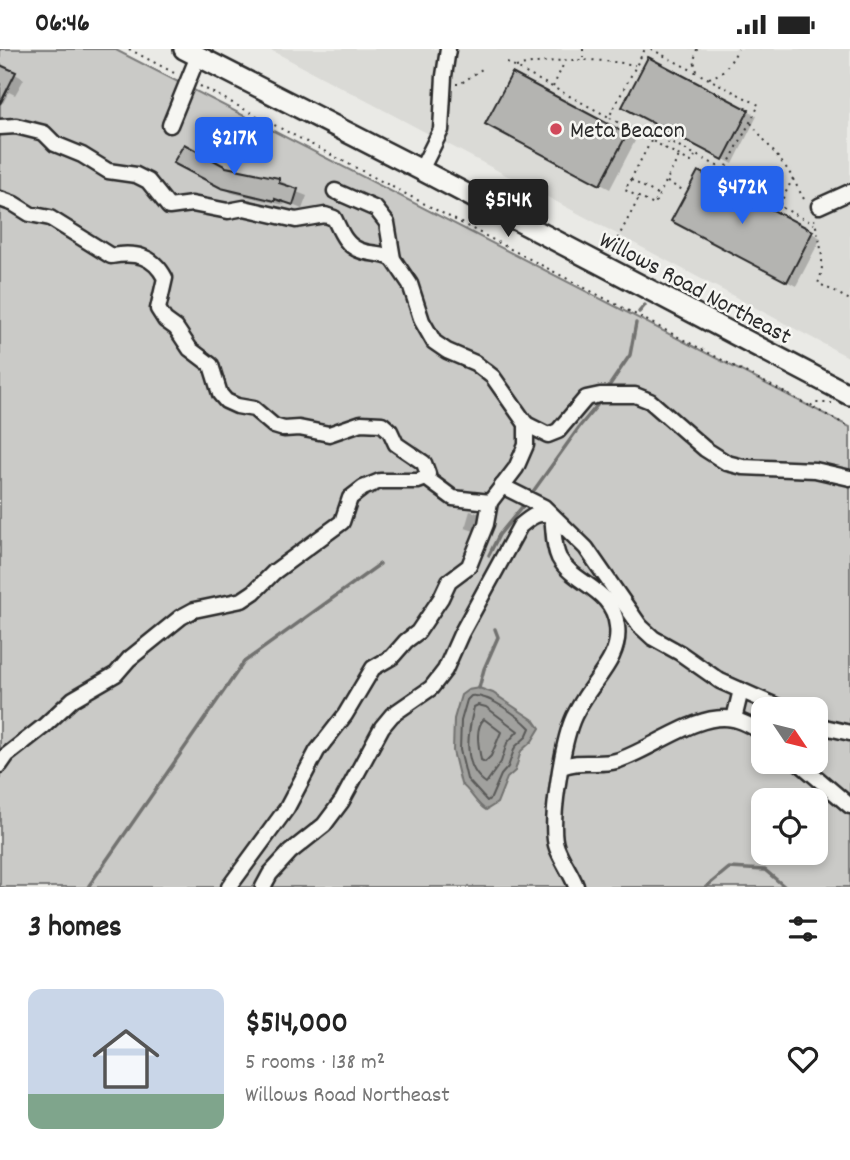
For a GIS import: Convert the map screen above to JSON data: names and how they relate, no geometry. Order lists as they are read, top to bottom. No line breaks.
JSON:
{"streets":{"main road":["Willows Road Northeast"]},"places":["Meta Beacon"],"north":"bottom right","page":{"status":"06:46","price":["$217K","$472K","$514K"],"heading":"3 homes","list":[{"name":"$514,000","note":"5 rooms · 138 m² · Willows Road Northeast"}]}}
